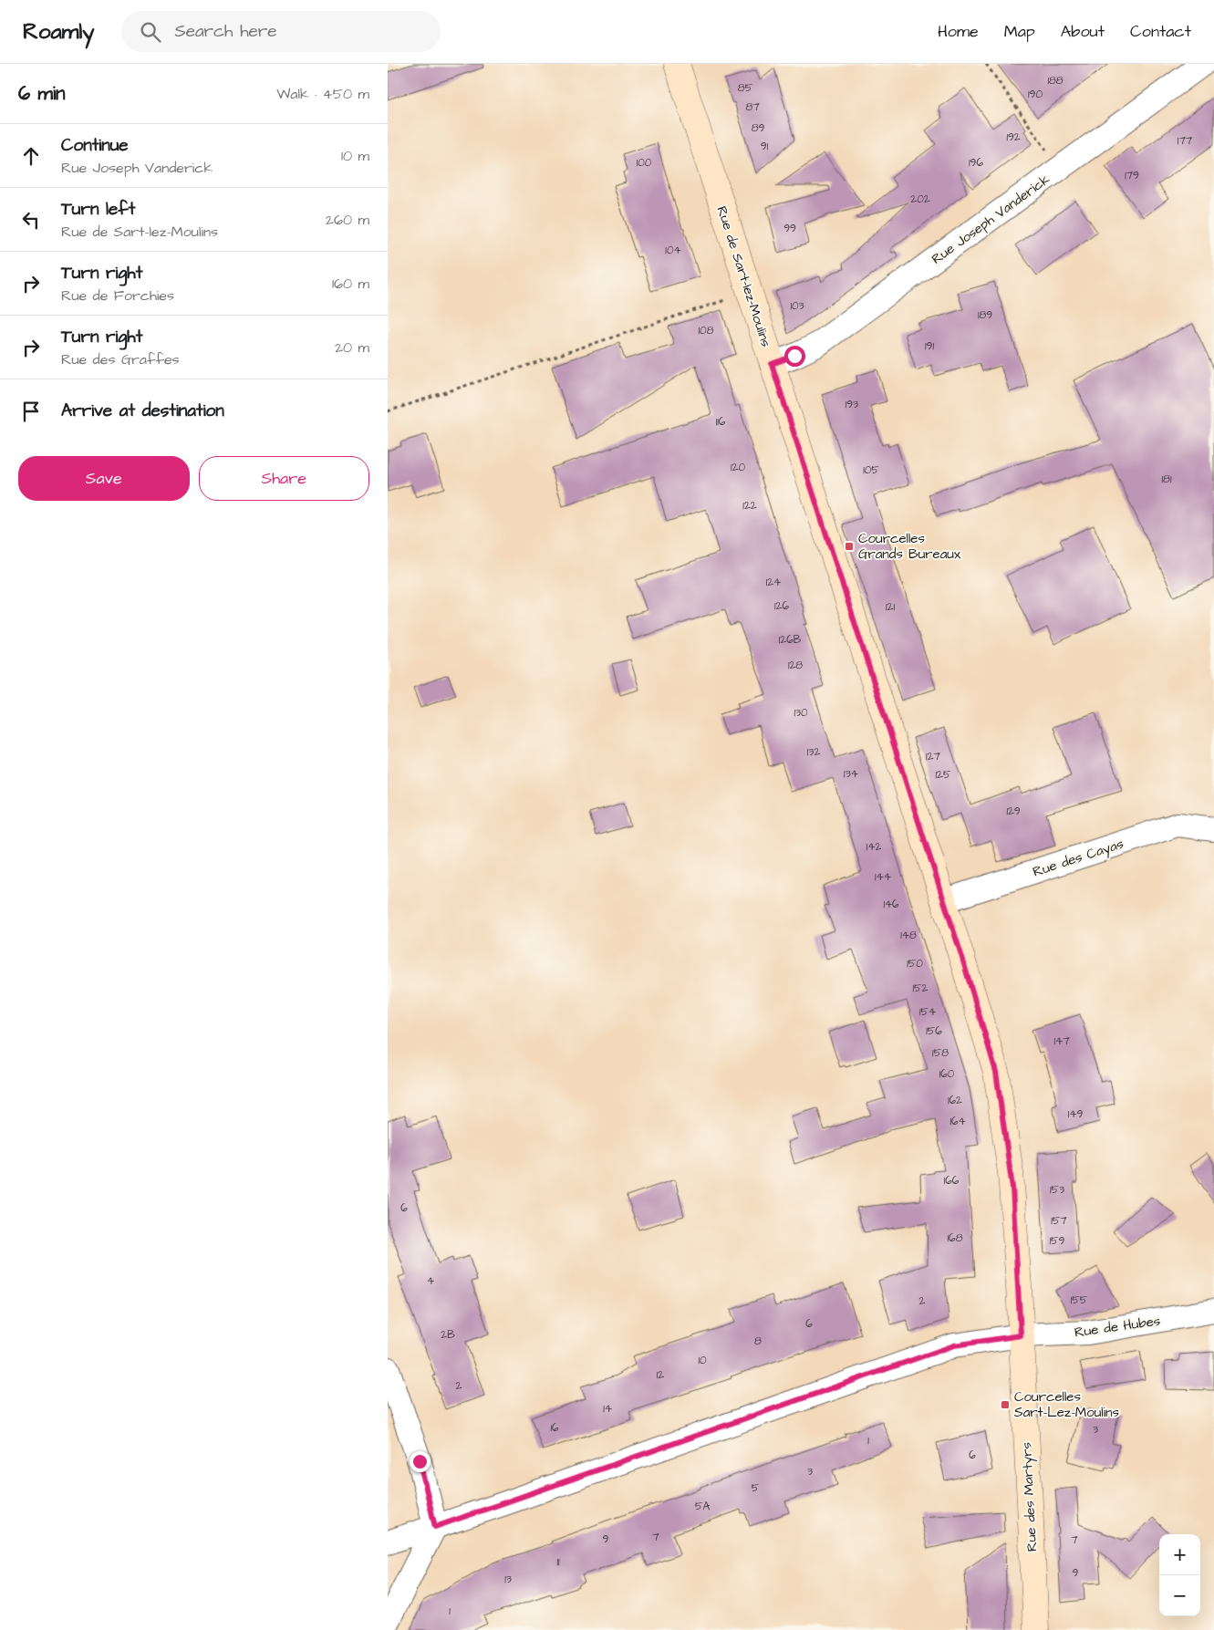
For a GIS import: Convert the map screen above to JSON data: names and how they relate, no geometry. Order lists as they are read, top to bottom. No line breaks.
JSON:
{"streets":{"main road":["Rue de Sart-lez-Moulins","Rue des Martyrs"],"street":["Rue Joseph Vanderick","Rue des Cayas","Rue de Hubes"]},"crossings":[["Rue Joseph Vanderick","Rue de Sart-lez-Moulins"],["Rue de Sart-lez-Moulins","Rue des Cayas"],["Rue de Sart-lez-Moulins","Rue de Hubes"],["Rue de Sart-lez-Moulins","Rue des Martyrs"],["Rue de Hubes","Rue des Martyrs"]],"places":{"transit":["Courcelles Grands Bureaux","Courcelles Sart-Lez-Moulins"]},"house_numbers":["188","85","190","87","89","192","177","91","100","196","179","202","99","104","103","189","108","191","193","116","120","105","181","122","124","126","121","126B","128","130","132","127","134","125","129","142","144","146","148","150","152","154","156","147","158","160","162","149","164","166","153","6","157","168","159","4","155","2","6","2B","8","10","12","2","14","16","3","1","6","3","5","5A","7","9","7","11","9","13","1"],"page":{"header":"Roamly","search":"Search here","nav":["Home","Map","About","Contact"],"heading":["6 min","Walk · 450 m"],"list":[["Continue","Rue Joseph Vanderick","10 m"],["Turn left","Rue de Sart-lez-Moulins","260 m"],["Turn right","Rue de Forchies","160 m"],["Turn right","Rue des Graffes","20 m"],"Arrive at destination"],"buttons":["Save","Share"],"map_buttons":["+","−"]}}
